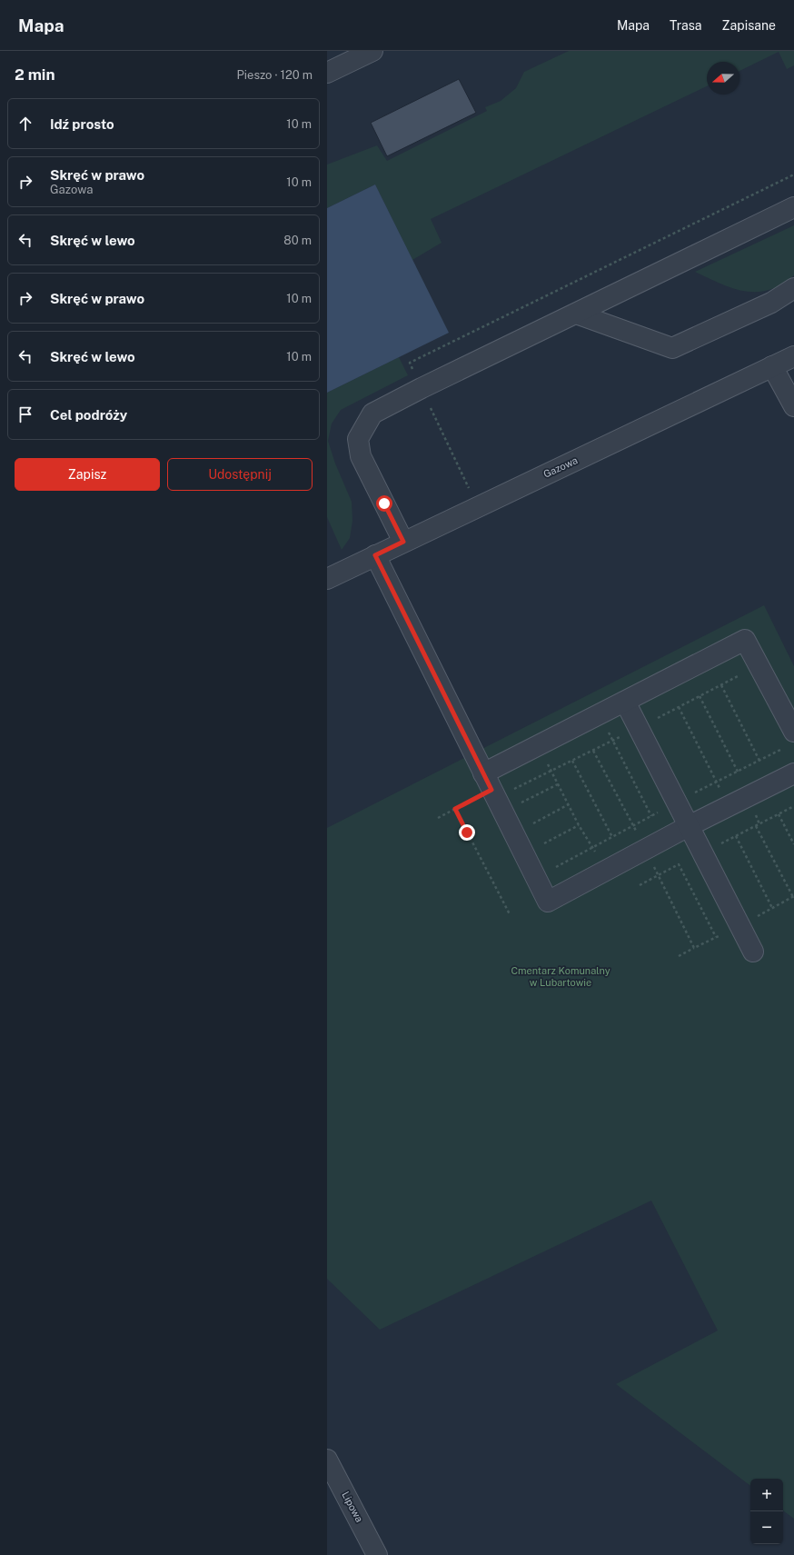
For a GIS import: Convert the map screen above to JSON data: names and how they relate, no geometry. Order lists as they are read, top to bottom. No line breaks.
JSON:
{"streets":{"street":["Gazowa","Lipowa"]},"parks":["Cmentarz Komunalny w Lubartowie"],"north":"left","page":{"header":"Mapa","nav":["Mapa","Trasa","Zapisane"],"heading":["2 min","Pieszo · 120 m"],"list":[["Idź prosto","10 m"],["Skręć w prawo","Gazowa","10 m"],["Skręć w lewo","80 m"],["Skręć w prawo","10 m"],["Skręć w lewo","10 m"],"Cel podróży"],"buttons":["Zapisz","Udostępnij"],"map_buttons":["+","−"]}}
